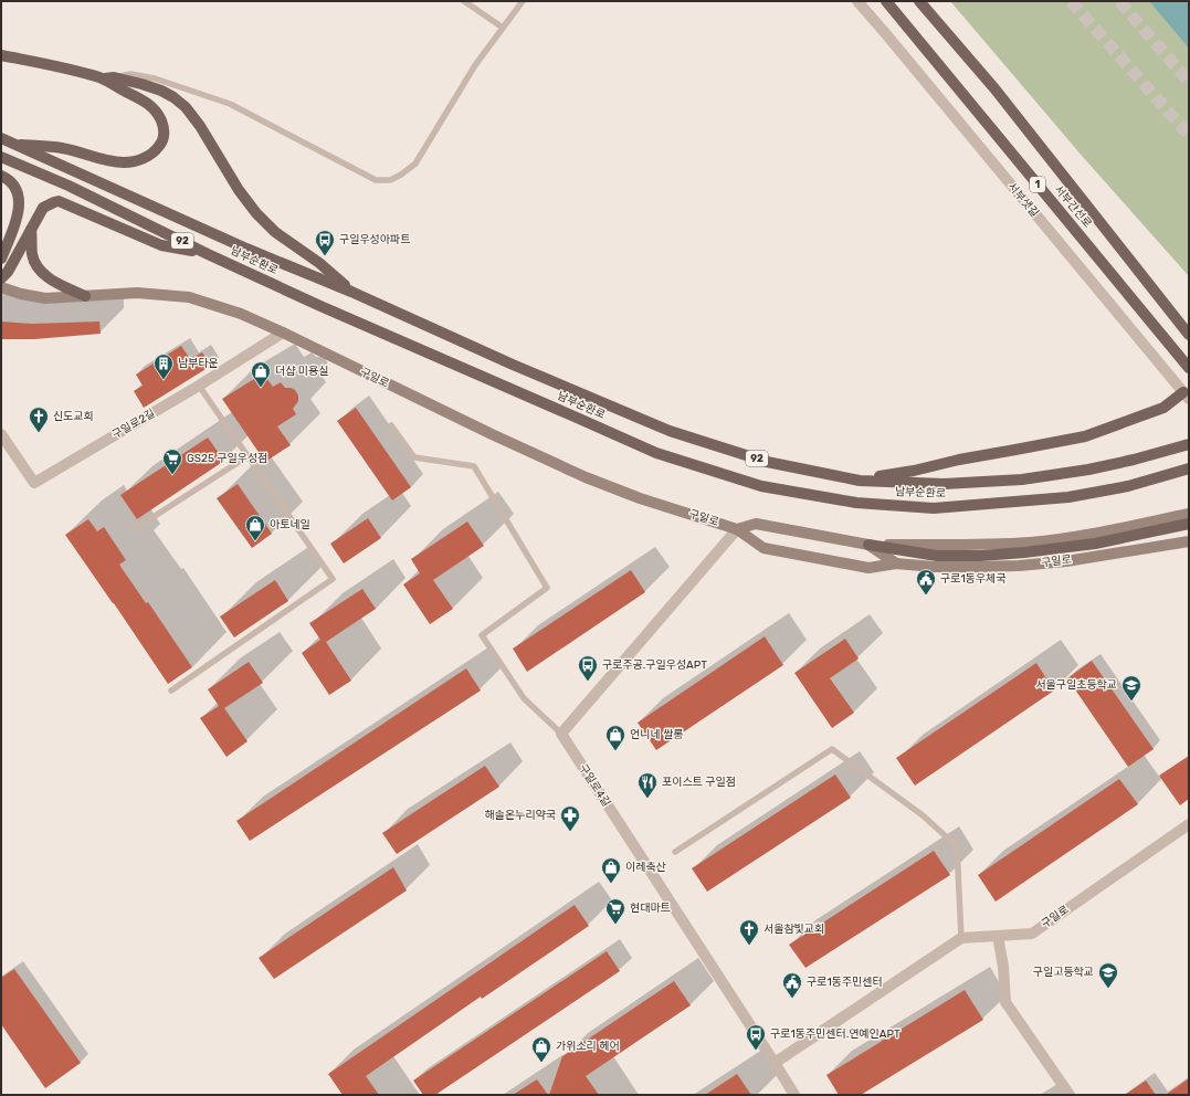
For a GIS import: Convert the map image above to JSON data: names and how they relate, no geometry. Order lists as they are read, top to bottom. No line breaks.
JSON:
{"streets":{"main road":["1","서부간선로","92","남부순환로","구일로"],"street":["서부샛길","구일로2길","구일로4길"]},"crossings":[["구일로","구일로2길"]],"places":{"bus stop":["구일우성아파트","구로주공.구일우성APT","구로1동주민센터.연예인APT"],"building":["남부타운"],"shop":["더샵 미용실","아토네일","언니네 쌀롱","이레축산","가위소리 헤어"],"church":["신도교회","서울참빛교회"],"supermarket":["GS25 구일우성점","현대마트"],"public building":["구로1동우체국","구로1동주민센터"],"school or university":["서울구일초등학교","구일고등학교"],"restaurant":["포이스트 구일점"],"pharmacy":["해솔온누리약국"]}}
